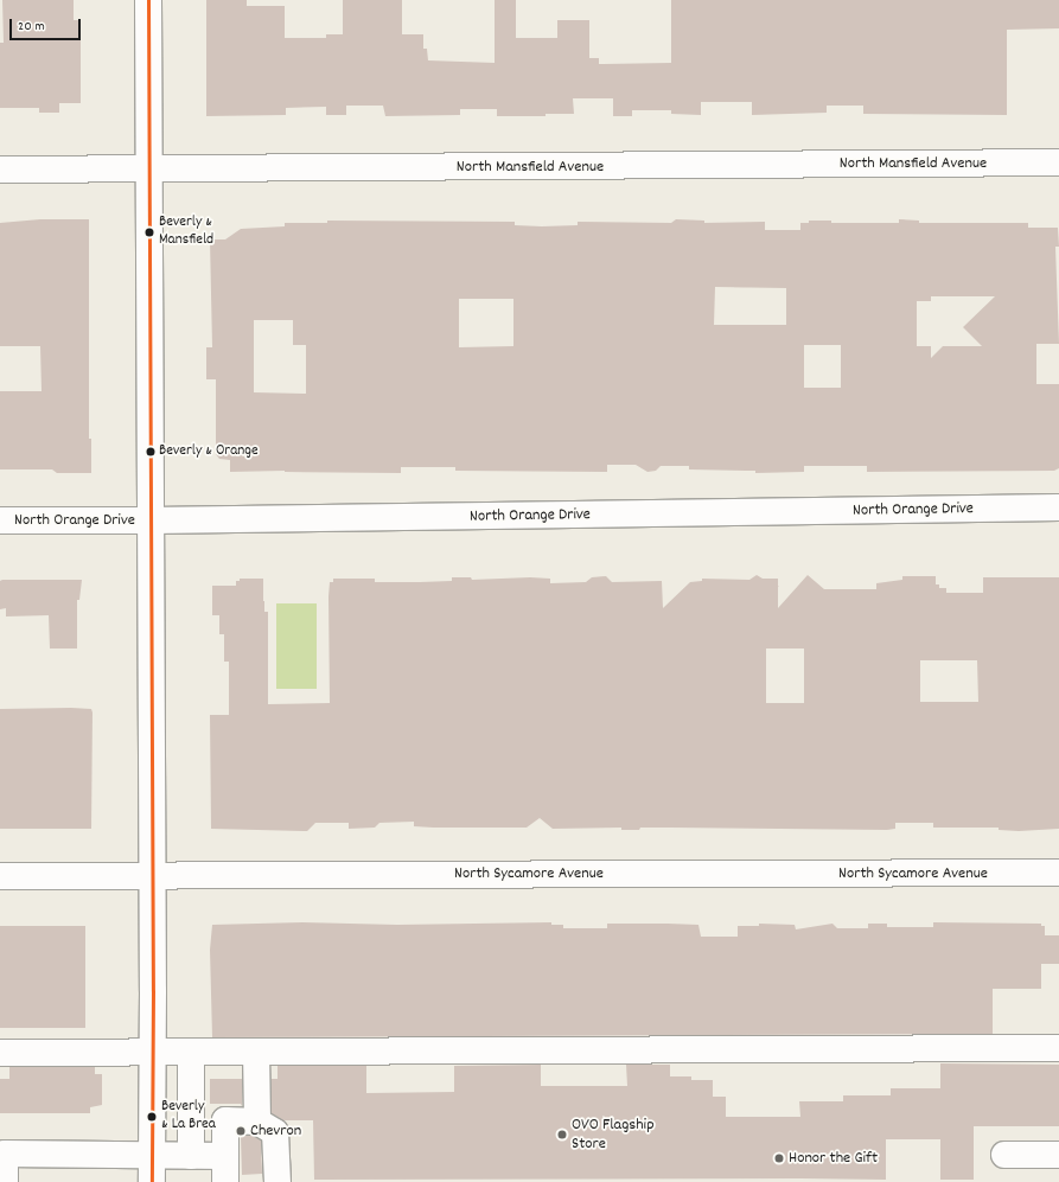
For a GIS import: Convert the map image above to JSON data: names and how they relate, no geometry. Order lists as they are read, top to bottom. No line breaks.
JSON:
{"streets":{"street":["North Mansfield Avenue","North Orange Drive","North Sycamore Avenue"]},"places":["Beverly & Mansfield","Beverly & Orange","Beverly & La Brea","Chevron","OVO Flagship Store","Honor the Gift"],"scale_bar":"20 m"}
